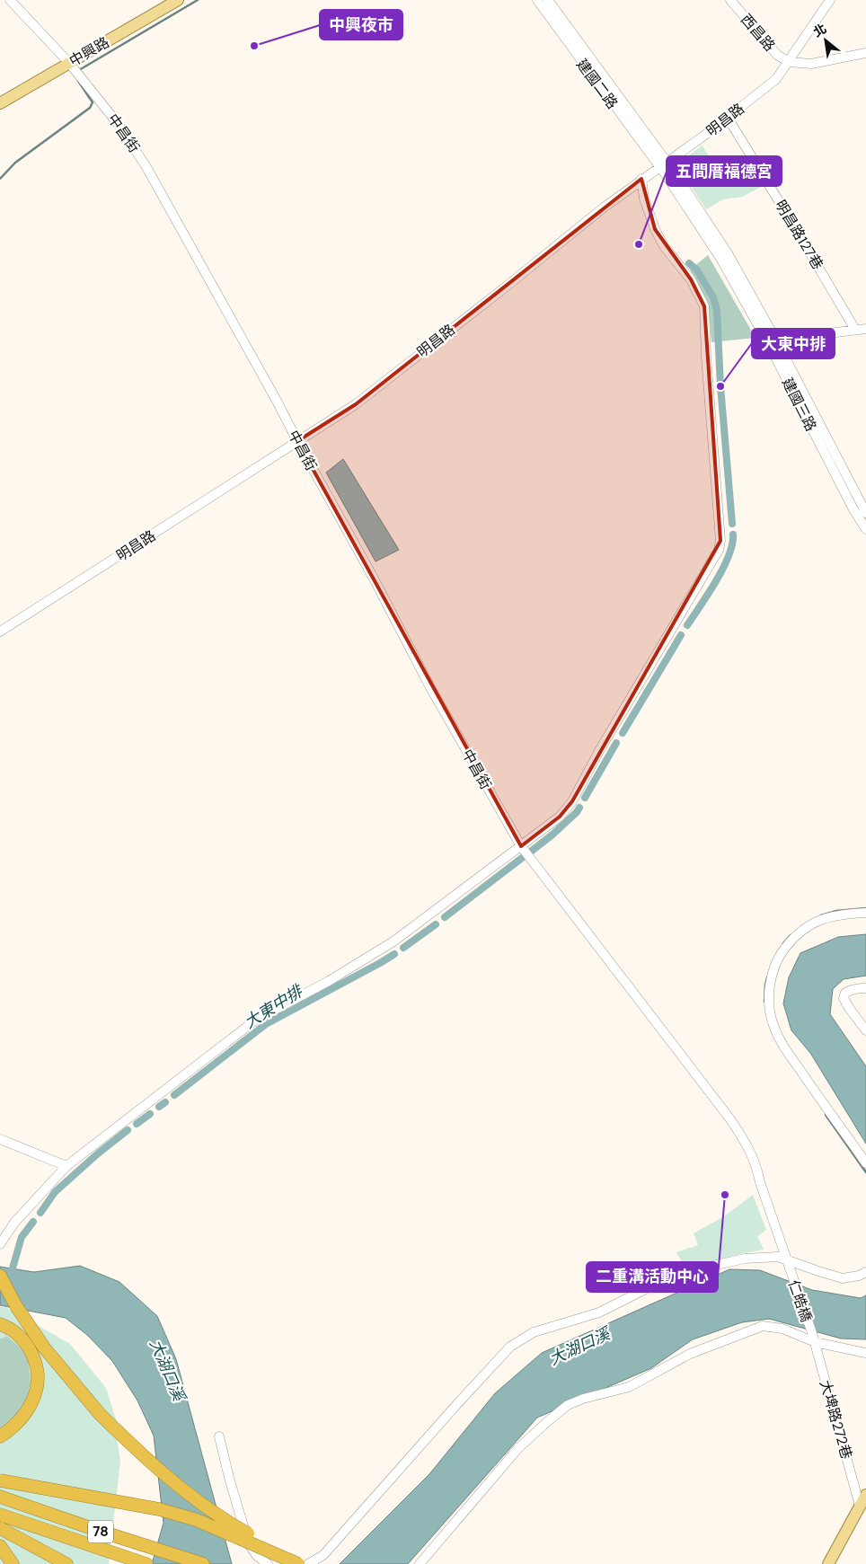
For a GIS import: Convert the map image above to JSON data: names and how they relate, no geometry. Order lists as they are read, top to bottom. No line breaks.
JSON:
{"streets":{"highway":["78"],"main road":["中興路"],"street":["西昌路","建國二路","明昌路","中昌街","明昌路127巷","建國三路","仁皓橋","大埤路272巷"]},"crossings":[["西昌路","明昌路"],["中興路","中昌街"],["建國二路","明昌路"],["建國二路","建國三路"],["明昌路","中昌街"],["明昌路","明昌路127巷"],["明昌路","建國三路"],["中昌街","仁皓橋"],["仁皓橋","大埤路272巷"]],"water":["大東中排","大湖口溪"],"places":["中興夜市","五間厝福德宮","大東中排","二重溝活動中心"],"north":"top left"}
